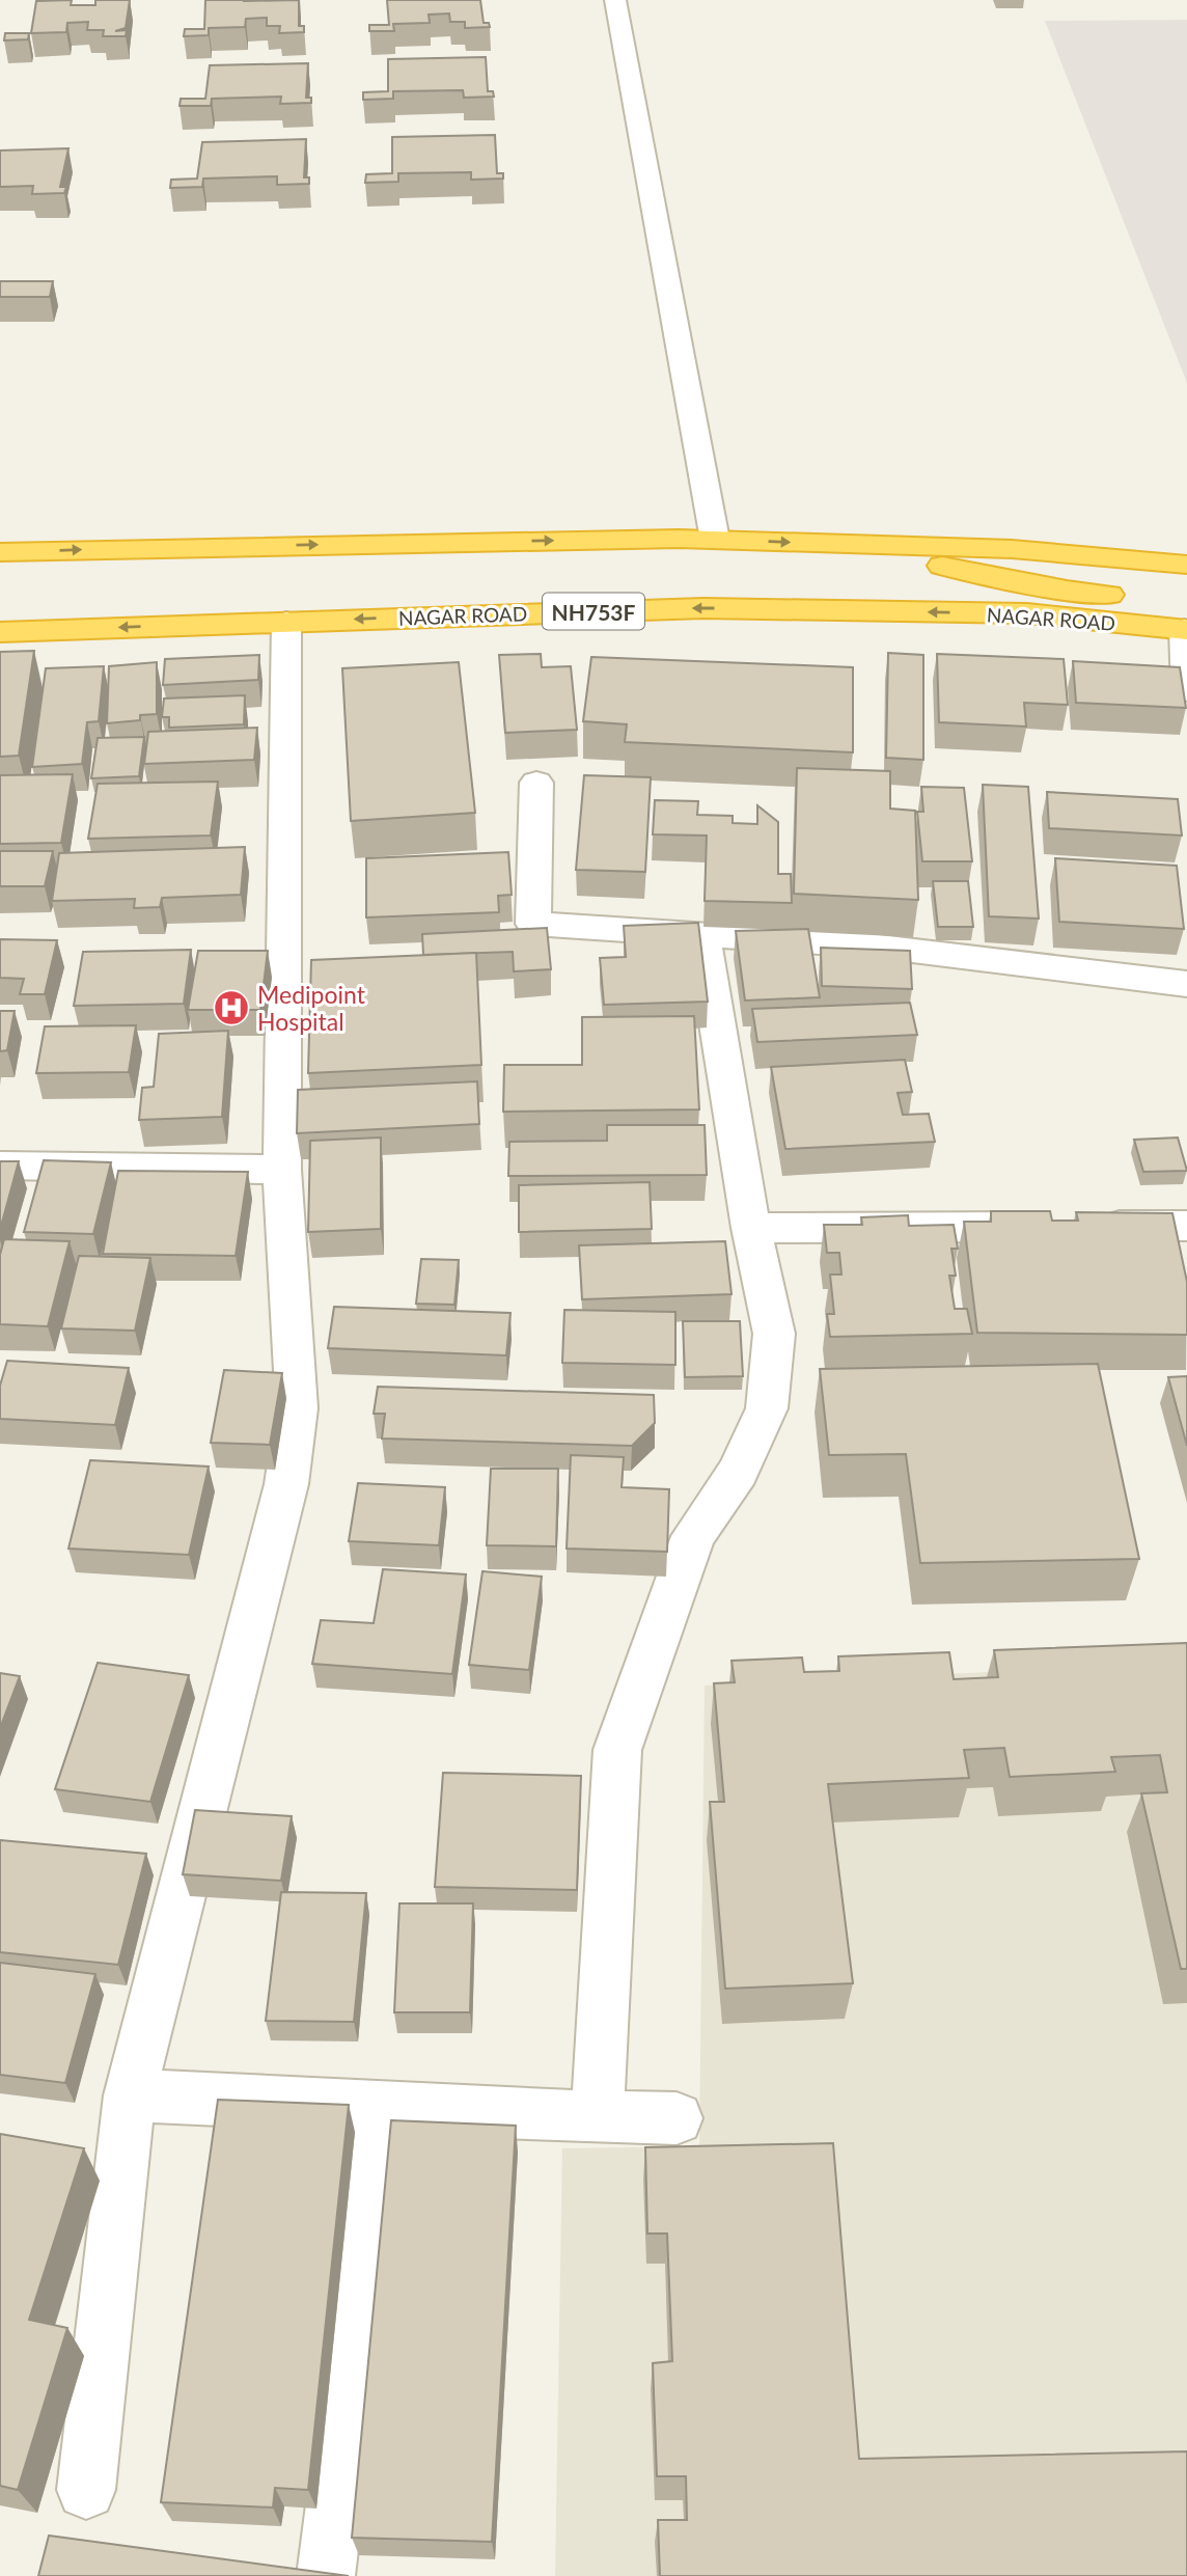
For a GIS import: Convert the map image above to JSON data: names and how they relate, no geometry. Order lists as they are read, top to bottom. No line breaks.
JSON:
{"streets":{"highway":["NH753F","NAGAR ROAD"]},"places":{"hospital":["Medipoint Hospital"]}}
